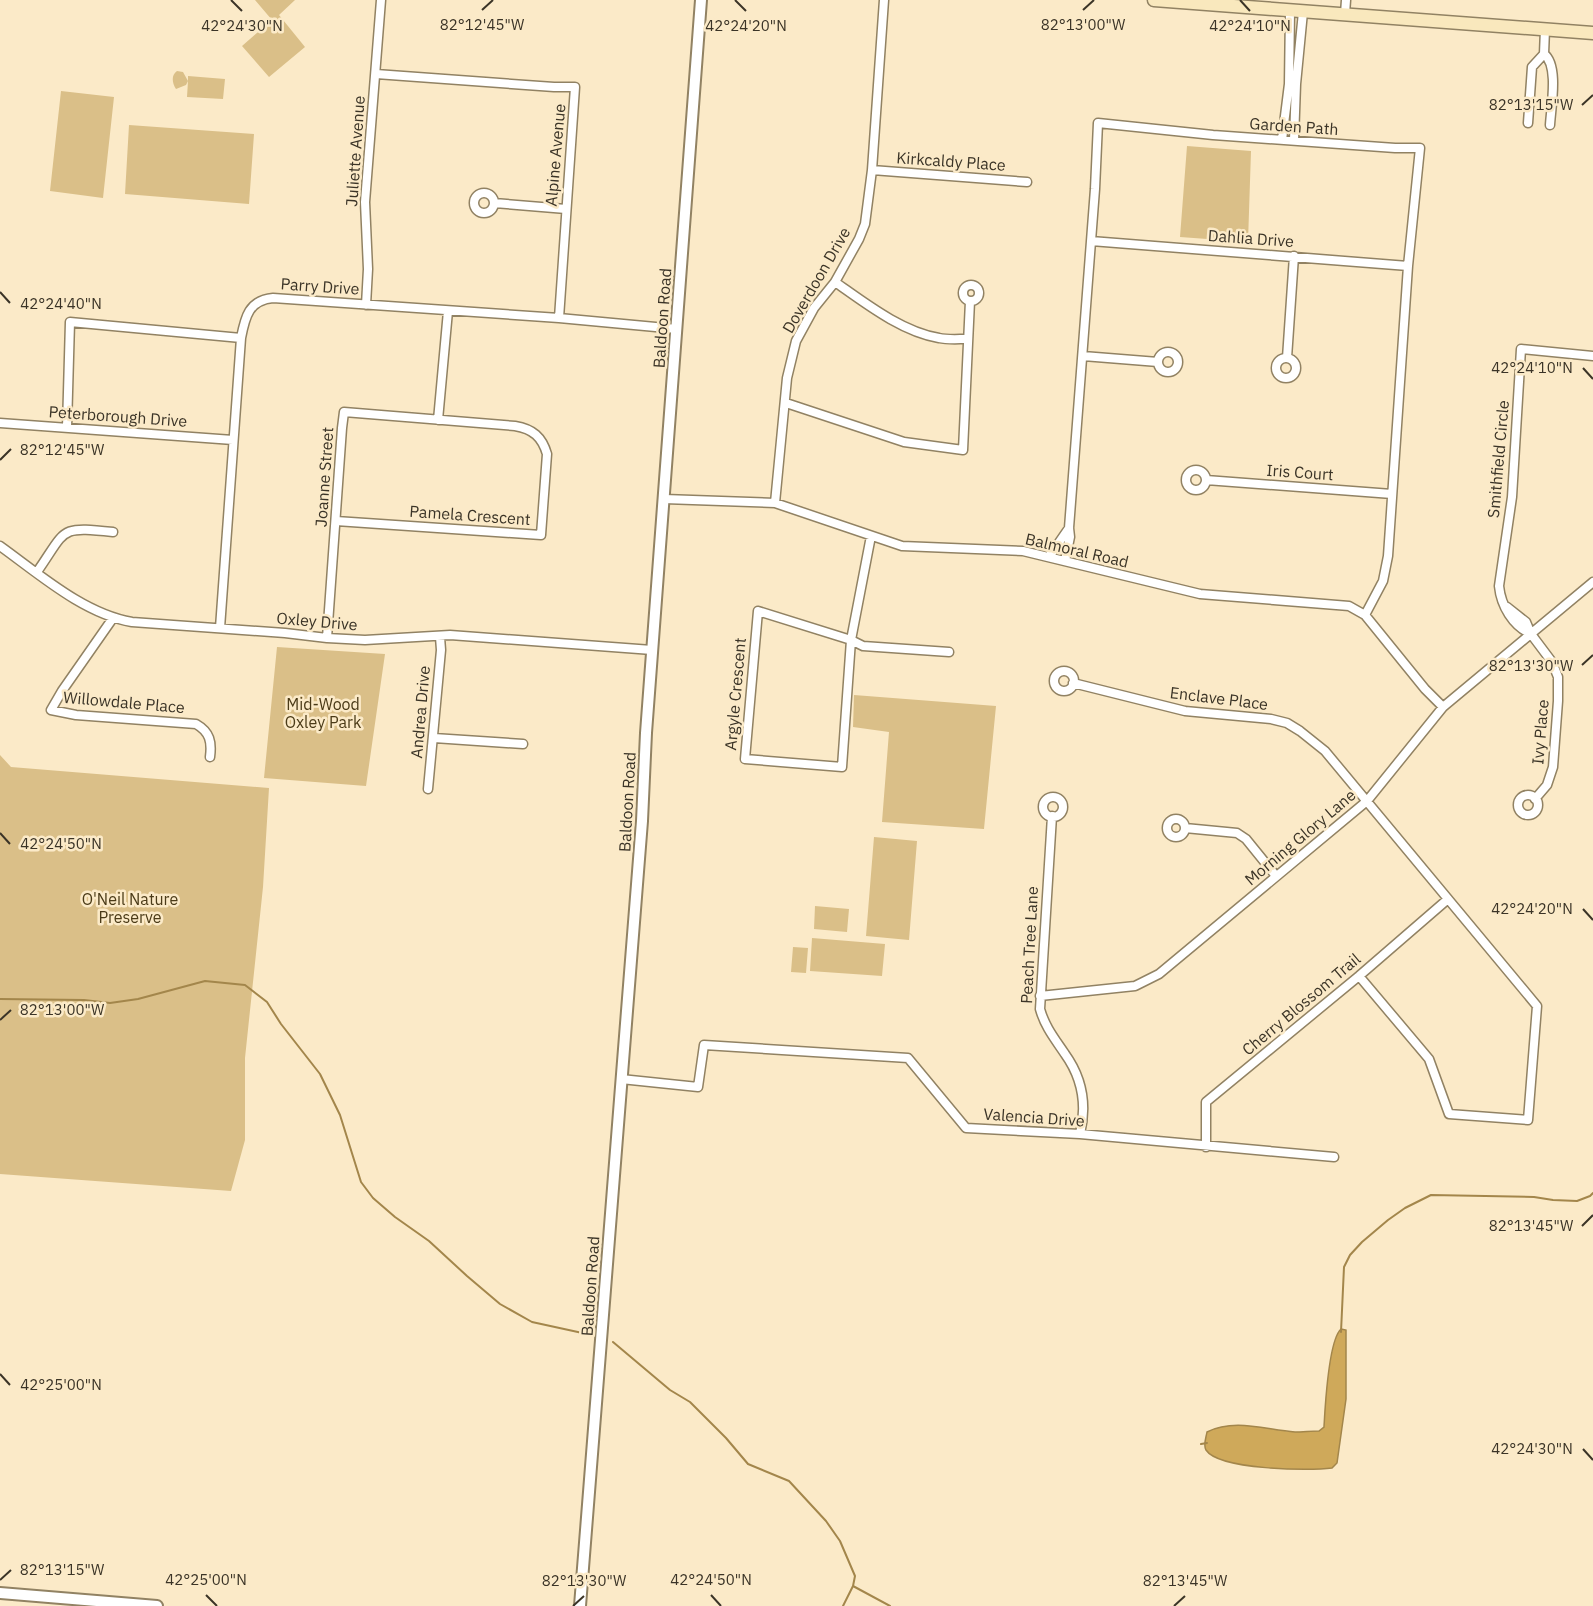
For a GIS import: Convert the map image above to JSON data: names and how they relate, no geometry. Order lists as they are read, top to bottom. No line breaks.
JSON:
{"streets":{"street":["Garden Path","Juliette Avenue","Alpine Avenue","Kirkcaldy Place","Dahlia Drive","Doverdoon Drive","Parry Drive","Baldoon Road","Peterborough Drive","Smithfield Circle","Iris Court","Joanne Street","Pamela Crescent","Balmoral Road","Oxley Drive","Argyle Crescent","Enclave Place","Willowdale Place","Andrea Drive","Ivy Place","Morning Glory Lane","Peach Tree Lane","Cherry Blossom Trail","Valencia Drive"]},"crossings":[["Garden Path","Dahlia Drive"],["Garden Path","Iris Court"],["Garden Path","Balmoral Road"],["Juliette Avenue","Alpine Avenue"],["Juliette Avenue","Parry Drive"],["Alpine Avenue","Parry Drive"],["Kirkcaldy Place","Doverdoon Drive"],["Doverdoon Drive","Balmoral Road"],["Parry Drive","Baldoon Road"],["Parry Drive","Peterborough Drive"],["Parry Drive","Oxley Drive"],["Baldoon Road","Balmoral Road"],["Baldoon Road","Oxley Drive"],["Baldoon Road","Valencia Drive"],["Smithfield Circle","Ivy Place"],["Smithfield Circle","Morning Glory Lane"],["Joanne Street","Pamela Crescent"],["Joanne Street","Oxley Drive"],["Balmoral Road","Argyle Crescent"],["Oxley Drive","Willowdale Place"],["Oxley Drive","Andrea Drive"],["Enclave Place","Morning Glory Lane"],["Enclave Place","Cherry Blossom Trail"],["Ivy Place","Morning Glory Lane"],["Morning Glory Lane","Peach Tree Lane"],["Peach Tree Lane","Valencia Drive"],["Cherry Blossom Trail","Valencia Drive"]],"parks":["Mid-Wood Oxley Park","O'Neil Nature Preserve"],"coordinates":["82°12'45\"W","82°13'00\"W","42°24'30\"N","42°24'20\"N","42°24'10\"N","82°13'15\"W","42°24'40\"N","82°13'30\"W","42°24'50\"N","82°13'45\"W","42°25'00\"N"]}
